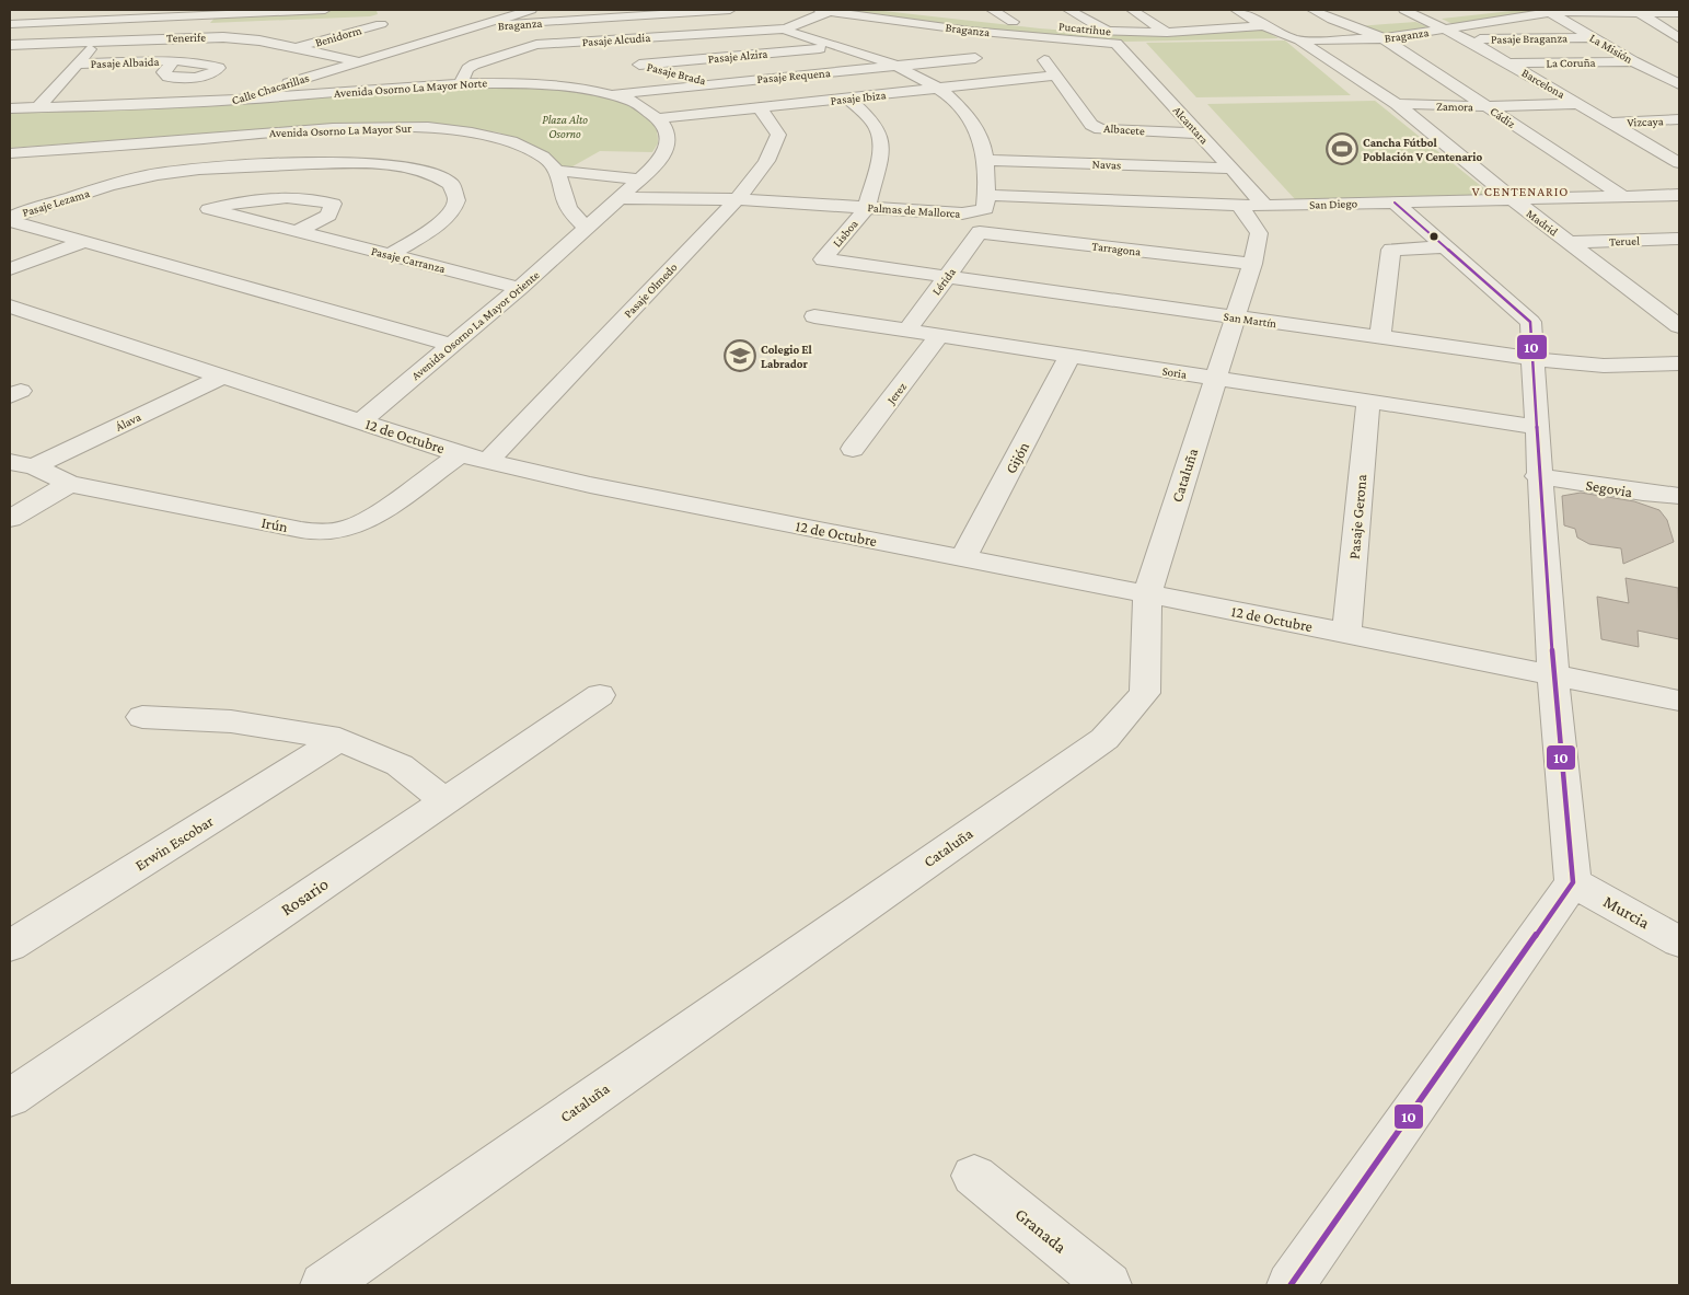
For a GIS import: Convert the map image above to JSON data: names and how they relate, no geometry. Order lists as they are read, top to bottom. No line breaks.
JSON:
{"streets":{"street":["Braganza","Pucatrihue","Benidorm","Tenerife","Pasaje Braganza","Pasaje Alcudia","La Misión","Pasaje Alzira","Pasaje Albaida","La Coruña","Pasaje Brada","Pasaje Requena","Barcelona","Avenida Osorno La Mayor Norte","Calle Chacarillas","Pasaje Ibiza","Zamora","Cádiz","Vizcaya","Alcantara","Albacete","Avenida Osorno La Mayor Sur","Navas","Pasaje Lezama","San Diego","Palmas de Mallorca","Madrid","Lisboa","Teruel","Tarragona","Pasaje Carranza","Lérida","Pasaje Olmedo","San Martín","Avenida Osorno La Mayor Oriente","Soria","Jerez","Álava","12 de Octubre","Gijón","Cataluña","Segovia","Pasaje Gerona","Irún","Erwin Escobar","Rosario","Murcia","Granada"]},"crossings":[["Braganza","Pucatrihue"],["Braganza","La Misión"],["Braganza","Barcelona"],["Braganza","Calle Chacarillas"],["Braganza","Cádiz"],["Braganza","Alcantara"],["Braganza","Albacete"],["Braganza","Madrid"],["Pucatrihue","Alcantara"],["Benidorm","Tenerife"],["Tenerife","Calle Chacarillas"],["Pasaje Braganza","La Misión"],["Pasaje Braganza","Barcelona"],["Pasaje Alcudia","Avenida Osorno La Mayor Norte"],["La Misión","La Coruña"],["Pasaje Alzira","Pasaje Brada"],["La Coruña","Barcelona"],["Pasaje Brada","Pasaje Requena"],["Pasaje Requena","Avenida Osorno La Mayor Norte"],["Barcelona","Zamora"],["Barcelona","Vizcaya"],["Avenida Osorno La Mayor Norte","Calle Chacarillas"],["Avenida Osorno La Mayor Norte","Pasaje Ibiza"],["Pasaje Ibiza","Albacete"],["Pasaje Ibiza","Pasaje Olmedo"],["Zamora","Cádiz"],["Zamora","Madrid"],["Cádiz","San Diego"],["Alcantara","Albacete"],["Alcantara","Navas"],["Alcantara","San Diego"],["Pasaje Lezama","Pasaje Carranza"],["Pasaje Lezama","Avenida Osorno La Mayor Oriente"],["San Diego","Palmas de Mallorca"],["San Diego","Madrid"],["San Diego","Cataluña"],["Palmas de Mallorca","Lisboa"],["Palmas de Mallorca","Pasaje Olmedo"],["Madrid","Teruel"],["Lisboa","San Martín"],["Tarragona","Lérida"],["Tarragona","Cataluña"],["Pasaje Carranza","Avenida Osorno La Mayor Oriente"],["Lérida","San Martín"],["Lérida","Soria"],["Pasaje Olmedo","12 de Octubre"],["San Martín","Cataluña"],["Avenida Osorno La Mayor Oriente","12 de Octubre"],["Soria","Jerez"],["Soria","Gijón"],["Soria","Cataluña"],["Soria","Pasaje Gerona"],["Álava","12 de Octubre"],["Álava","Irún"],["12 de Octubre","Gijón"],["12 de Octubre","Cataluña"],["12 de Octubre","Pasaje Gerona"],["12 de Octubre","Irún"]],"districts":["V CENTENARIO"],"parks":["Plaza Alto Osorno"],"places":{"sports":["Cancha Fútbol Población V Centenario"],"school or university":["Colegio El Labrador"]},"lines":["transit line 10"]}
